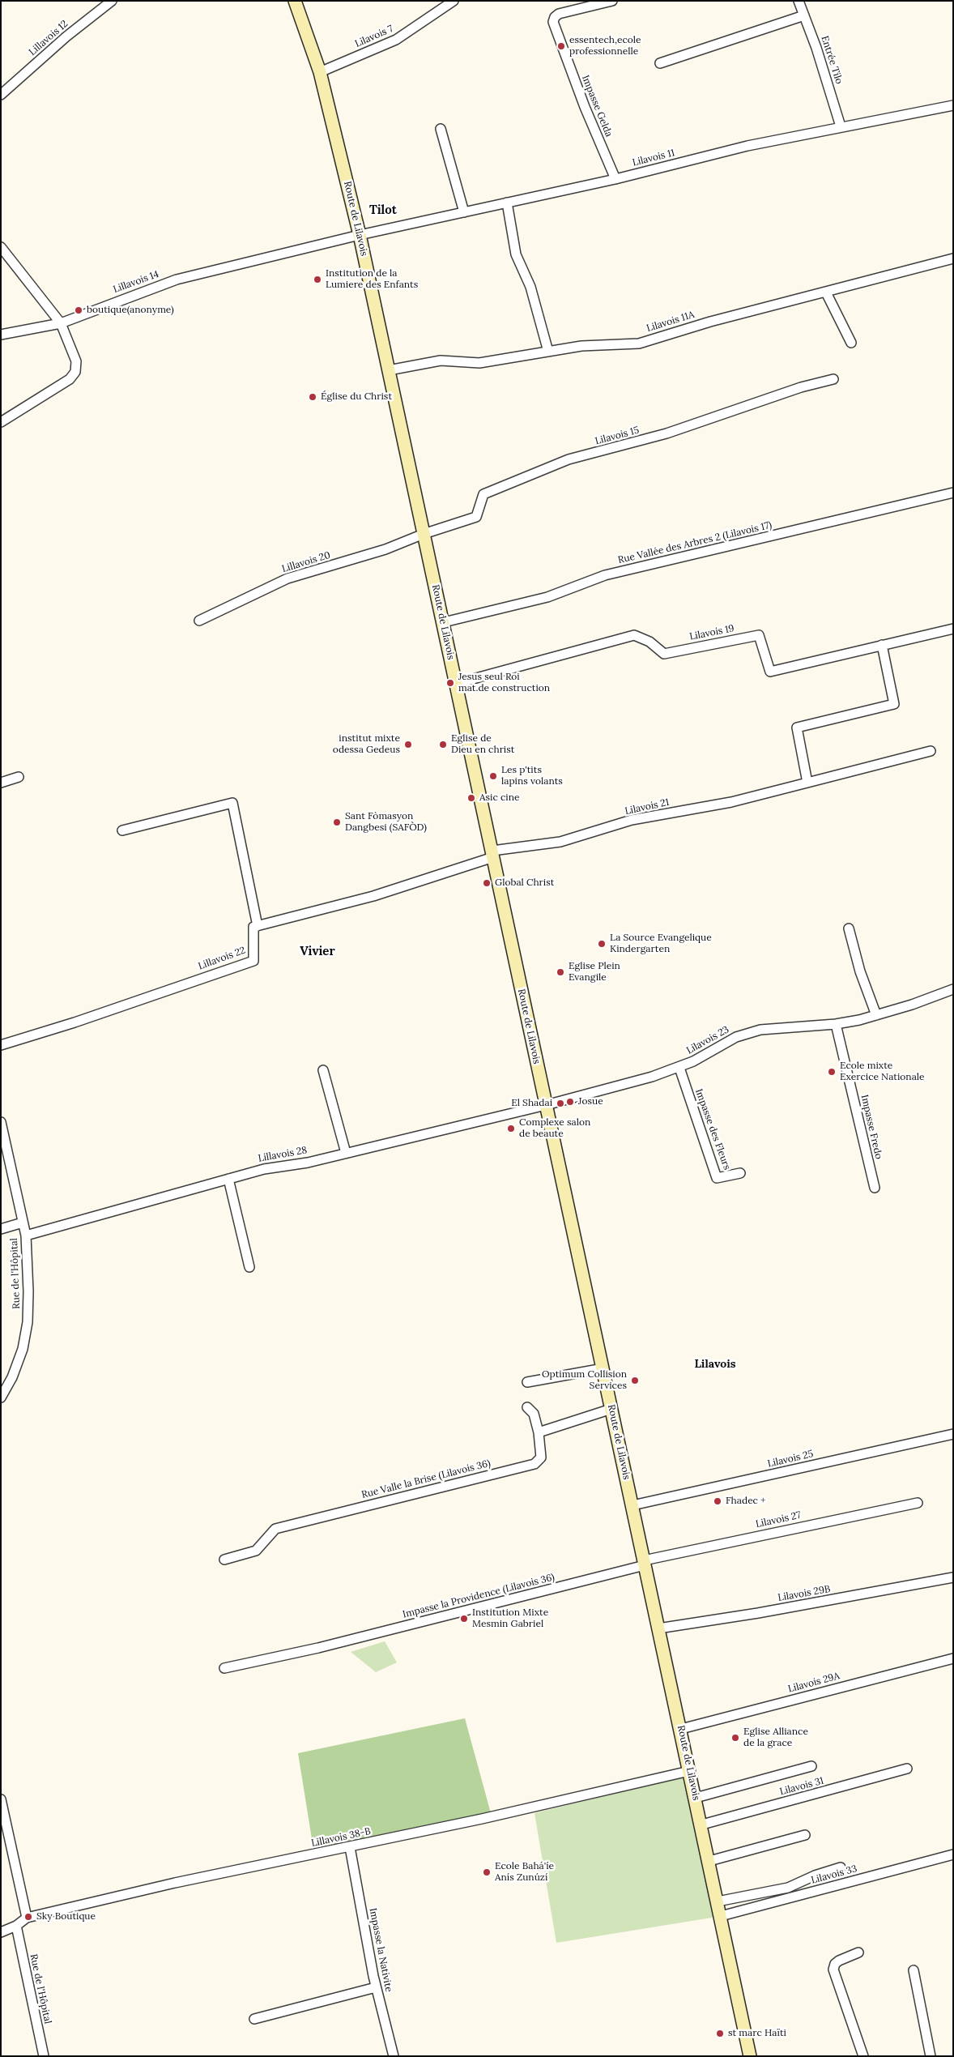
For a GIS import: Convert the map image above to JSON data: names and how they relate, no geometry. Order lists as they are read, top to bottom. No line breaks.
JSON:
{"streets":{"main road":["Route de Lilavois"],"street":["Lilavois 7","Lillavois 12","Entrée Tilo","Impasse Gelda","Lilavois 11","Lillavois 14","Lilavois 11A","Lilavois 15","Rue Vallée des Arbres 2 (Lilavois 17)","Lillavois 20","Lilavois 19","Lilavois 21","Lillavois 22","Lilavois 23","Impasse Fredo","Impasse des Fleurs","Lillavois 28","Rue de l'Hôpital","Lilavois 25","Rue Valle la Brise (Lilavois 36)","Lilavois 27","Lilavois 29B","Impasse la Providence (Lilavois 36)","Lilavois 29A","Lilavois 31","Lillavois 38-B","Lilavois 33","Impasse la Nativite"]},"crossings":[["Lilavois 7","Route de Lilavois"],["Entrée Tilo","Lilavois 11"],["Impasse Gelda","Lilavois 11"],["Lilavois 11","Route de Lilavois"],["Lilavois 11","Lillavois 14"],["Route de Lilavois","Lillavois 14"],["Route de Lilavois","Lilavois 11A"],["Route de Lilavois","Lilavois 15"],["Route de Lilavois","Rue Vallée des Arbres 2 (Lilavois 17)"],["Route de Lilavois","Lillavois 20"],["Route de Lilavois","Lilavois 19"],["Route de Lilavois","Lilavois 21"],["Route de Lilavois","Lilavois 23"],["Route de Lilavois","Lillavois 28"],["Route de Lilavois","Lilavois 25"],["Route de Lilavois","Lilavois 27"],["Route de Lilavois","Lilavois 29B"],["Route de Lilavois","Impasse la Providence (Lilavois 36)"],["Route de Lilavois","Lilavois 29A"],["Route de Lilavois","Lilavois 31"],["Route de Lilavois","Lillavois 38-B"],["Route de Lilavois","Lilavois 33"],["Lilavois 15","Lillavois 20"],["Lilavois 23","Impasse Fredo"],["Lilavois 23","Impasse des Fleurs"],["Lilavois 23","Lillavois 28"],["Lillavois 28","Rue de l'Hôpital"],["Rue de l'Hôpital","Lillavois 38-B"],["Lilavois 27","Impasse la Providence (Lilavois 36)"],["Lillavois 38-B","Impasse la Nativite"]],"districts":["Tilot","Vivier","Lilavois"],"places":["essentech,ecole professionnelle","Institution de la Lumiere des Enfants","boutique(anonyme)","Église du Christ","Jesus seul Roi mat.de construction","institut mixte odessa Gedeus","Eglise de Dieu en christ","Les p'tits lapins volants","Asic cine","Sant Fòmasyon Dangbesi (SAFÒD)","Global Christ","La Source Evangelique Kindergarten","Eglise Plein Evangile","Ecole mixte Exercice Nationale","Josue","El Shadai","Complexe salon de beaute","Optimum Collision Services","Fhadec +","Institution Mixte Mesmin Gabriel","Eglise Alliance de la grace","Ecole Bahá'íe Anís Zunúzí","Sky Boutique","st marc Haïti"]}
